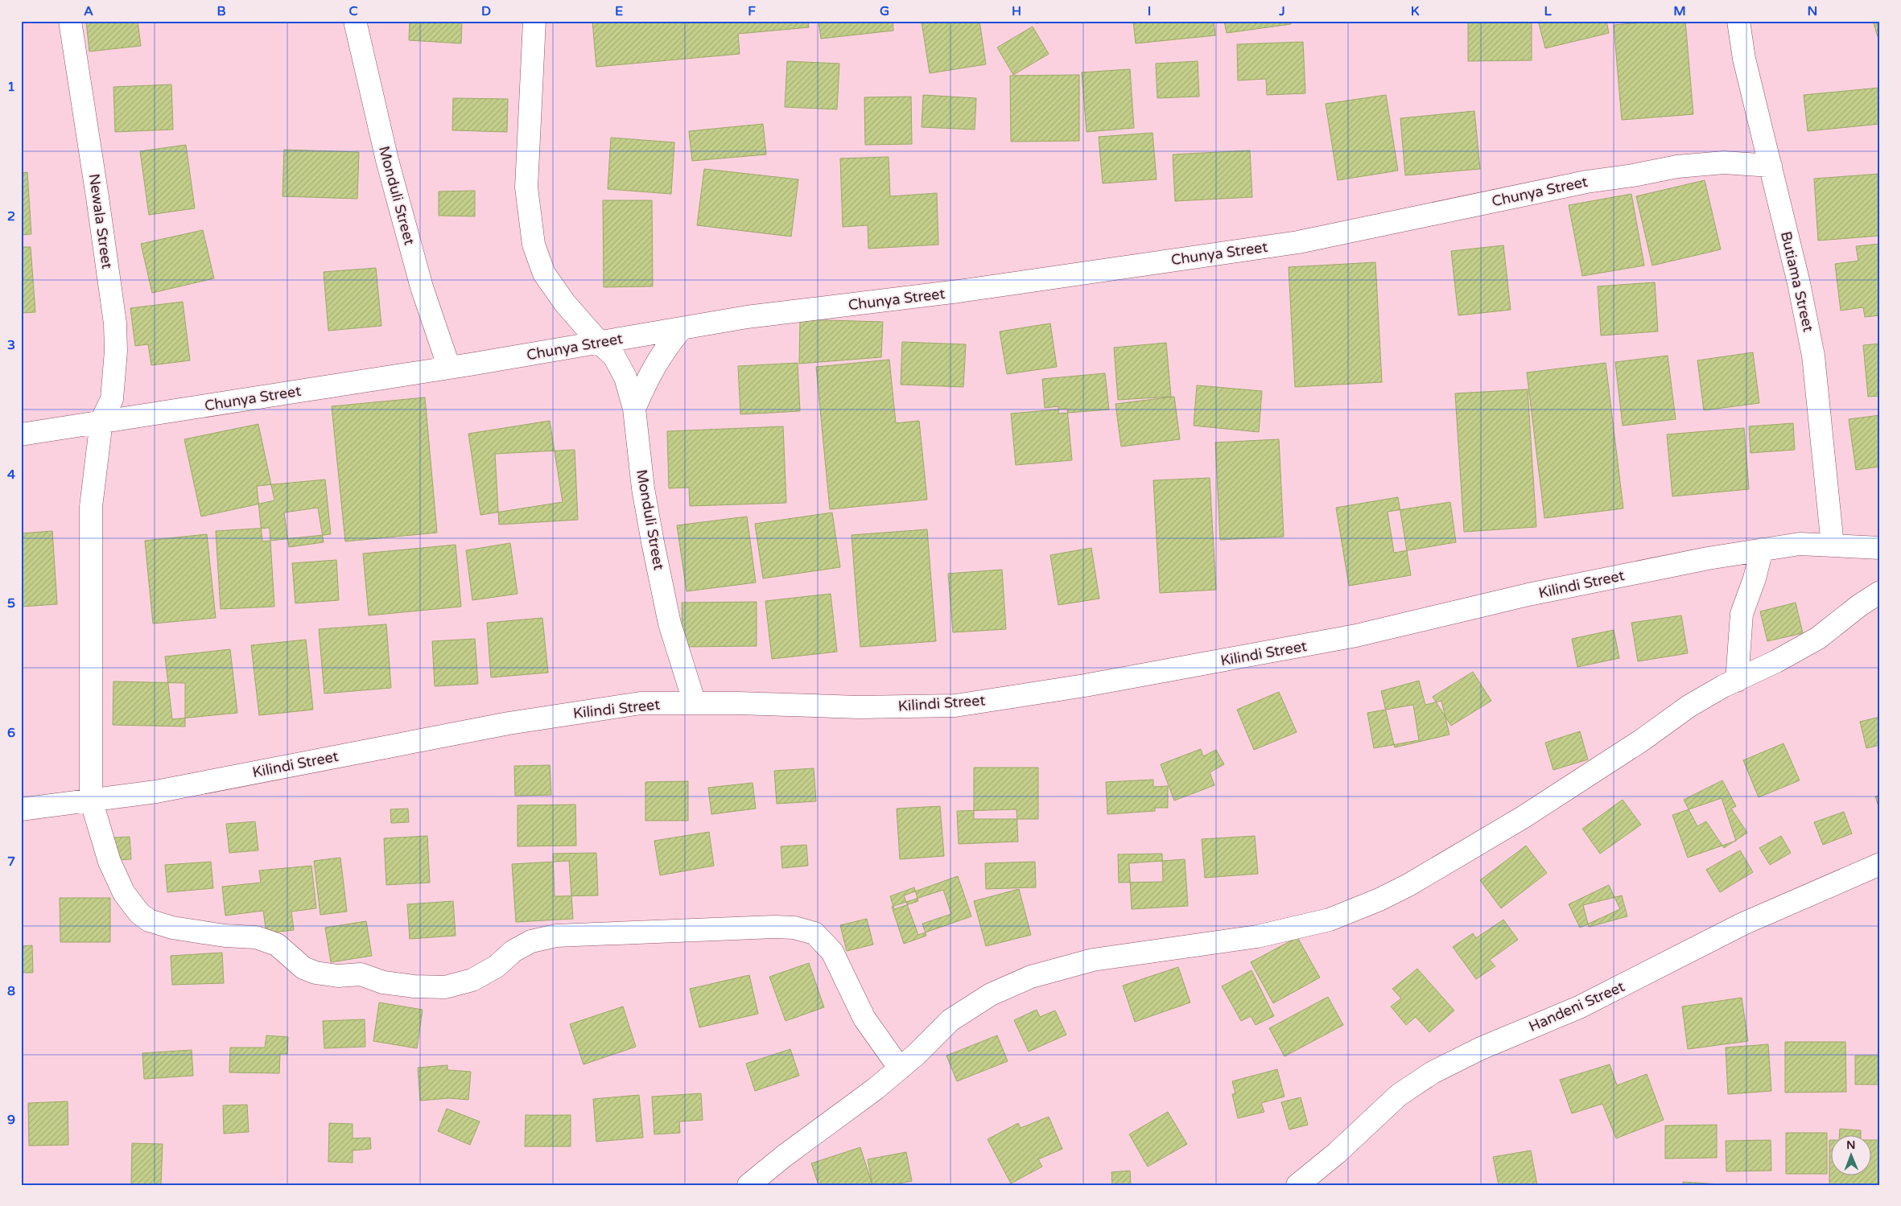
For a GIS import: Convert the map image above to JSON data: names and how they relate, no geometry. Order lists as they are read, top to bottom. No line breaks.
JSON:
{"streets":{"street":["Chunya Street","Monduli Street","Newala Street","Butiama Street","Kilindi Street","Handeni Street"]},"crossings":[["Chunya Street","Monduli Street"],["Chunya Street","Newala Street"],["Chunya Street","Butiama Street"],["Monduli Street","Kilindi Street"],["Newala Street","Kilindi Street"],["Butiama Street","Kilindi Street"]],"north":"top","grid":{"columns":["A","B","C","D","E","F","G","H","I","J","K","L","M","N"],"rows":["1","2","3","4","5","6","7","8","9"]}}
